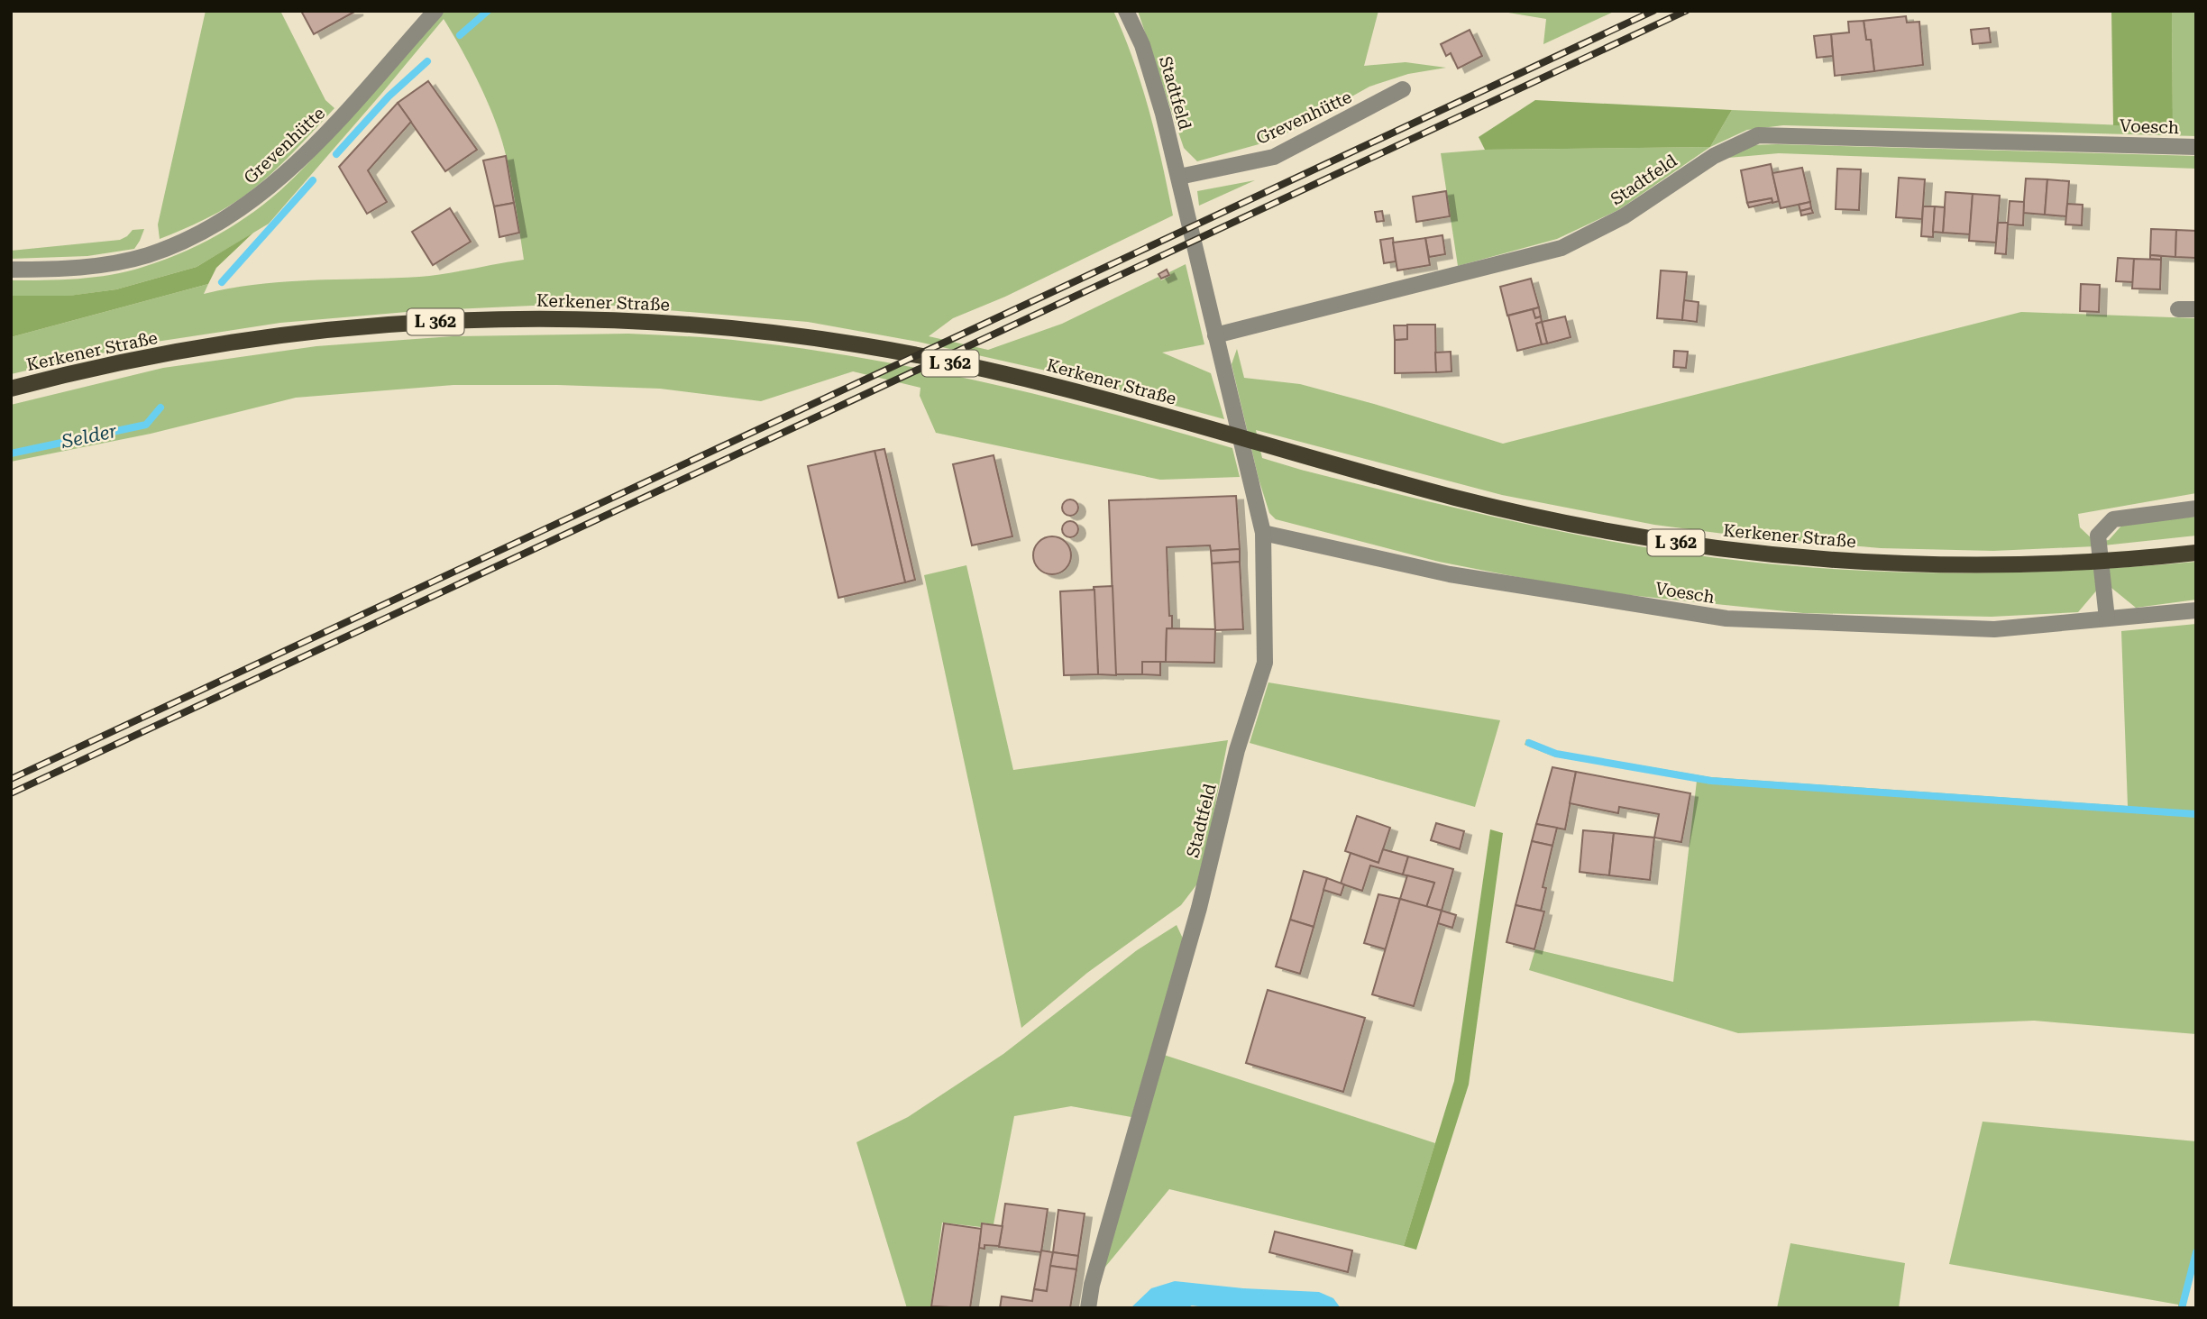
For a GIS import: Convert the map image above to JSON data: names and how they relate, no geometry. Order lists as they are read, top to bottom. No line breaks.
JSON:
{"streets":{"main road":["Kerkener Straße","L 362"],"street":["Stadtfeld","Grevenhütte","Voesch"]},"crossings":[["Stadtfeld","Grevenhütte"],["Stadtfeld","Voesch"]],"water":["Selder"]}
